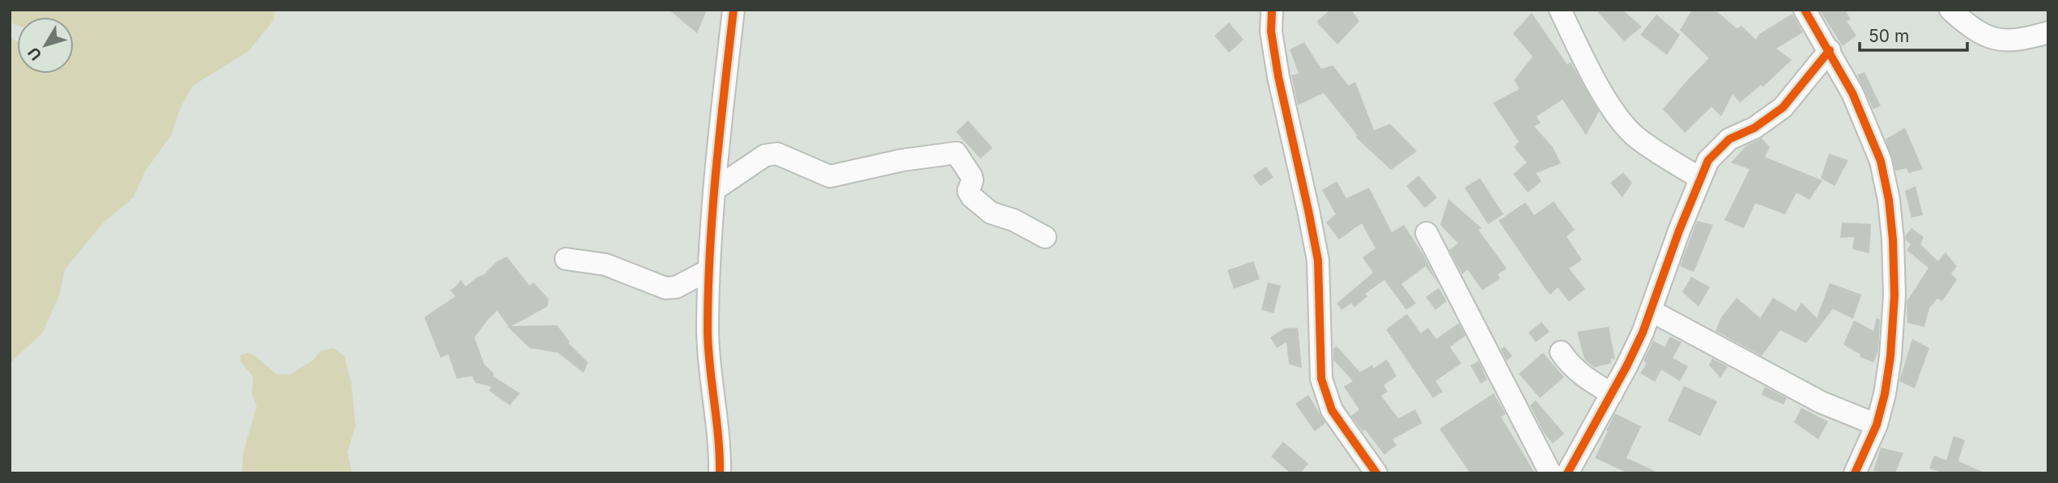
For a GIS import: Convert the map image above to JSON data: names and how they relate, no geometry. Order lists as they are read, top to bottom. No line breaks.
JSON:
{"scale_bar":"50 m","north":"bottom left"}
